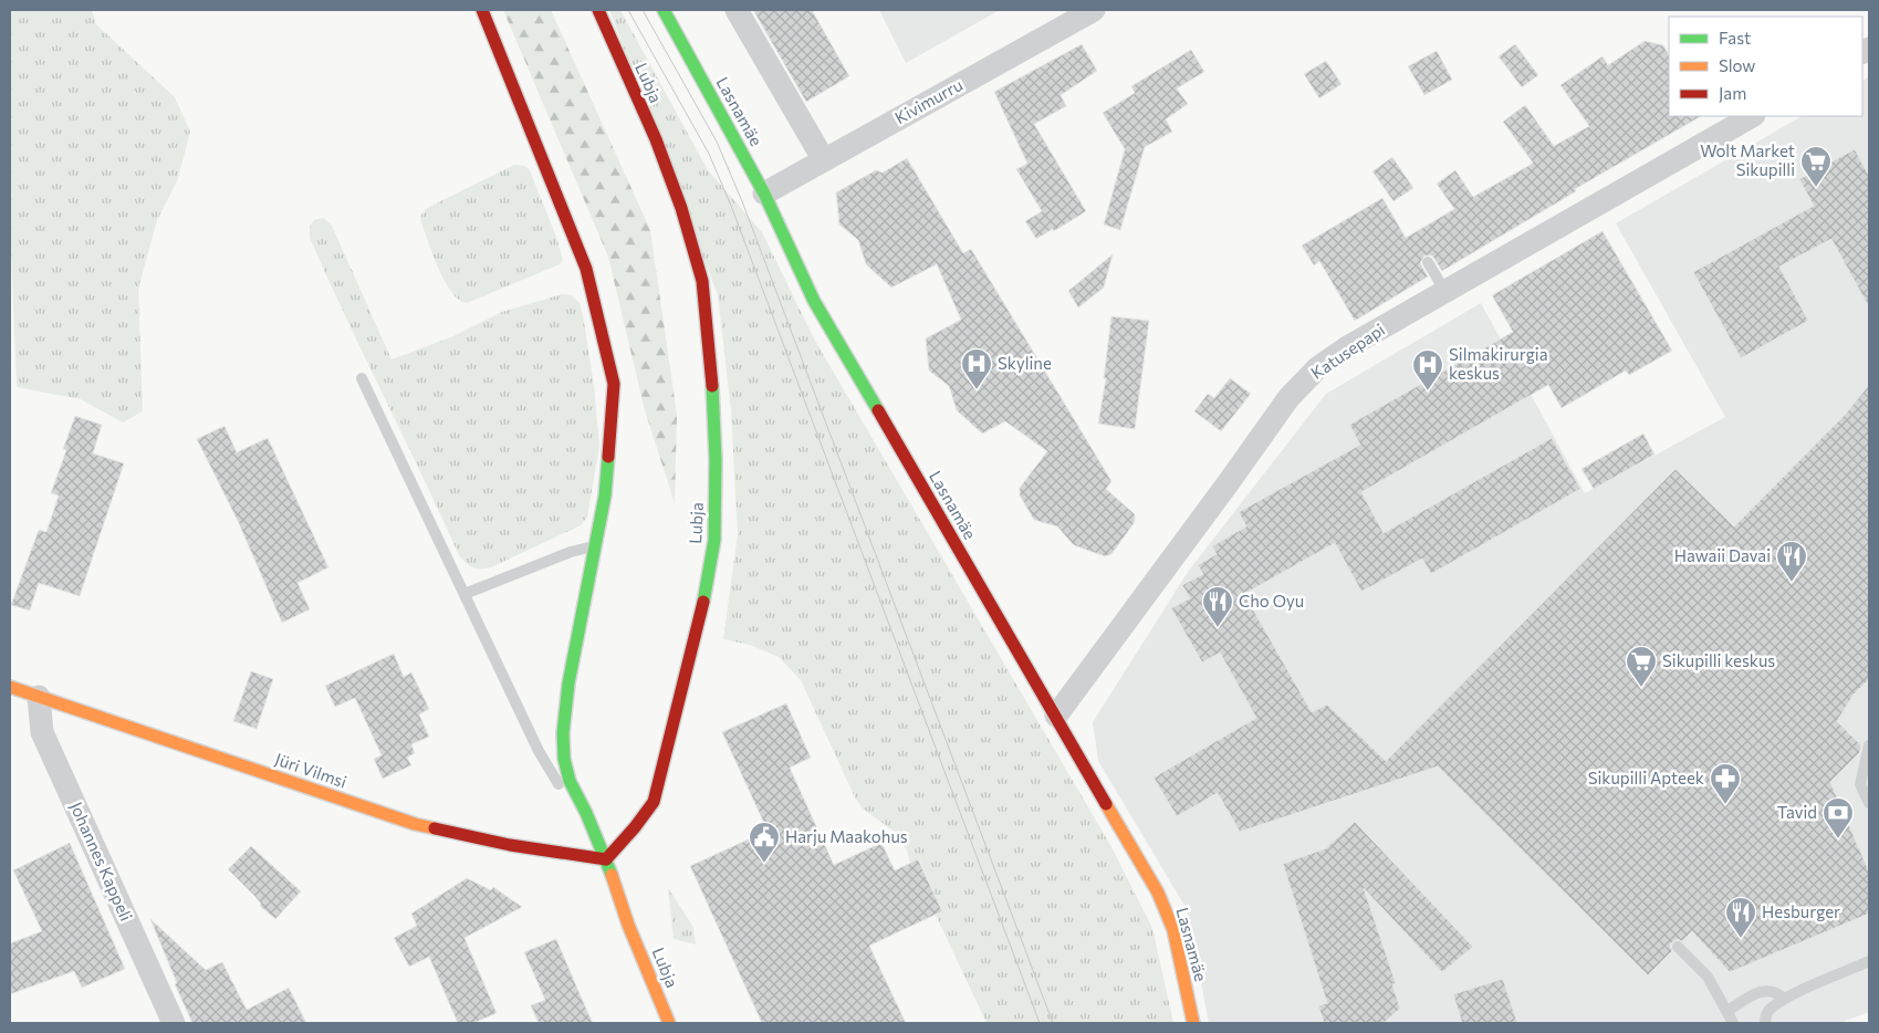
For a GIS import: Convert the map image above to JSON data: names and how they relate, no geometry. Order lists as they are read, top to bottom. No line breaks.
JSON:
{"streets":{"street":["Lubja","Kivimurru","Lasnamäe","Katusepapi","Jüri Vilmsi","Johannes Kappeli"]},"crossings":[["Lubja","Jüri Vilmsi"],["Kivimurru","Lasnamäe"],["Lasnamäe","Katusepapi"],["Jüri Vilmsi","Johannes Kappeli"]],"places":{"supermarket":["Wolt Market Sikupilli","Sikupilli keskus"],"hospital":["Skyline","Silmakirurgia keskus"],"restaurant":["Hawaii Davai","Cho Oyu","Hesburger"],"pharmacy":["Sikupilli Apteek"],"bank":["Tavid"],"public building":["Harju Maakohus"]},"legend":["Fast","Slow","Jam"]}
